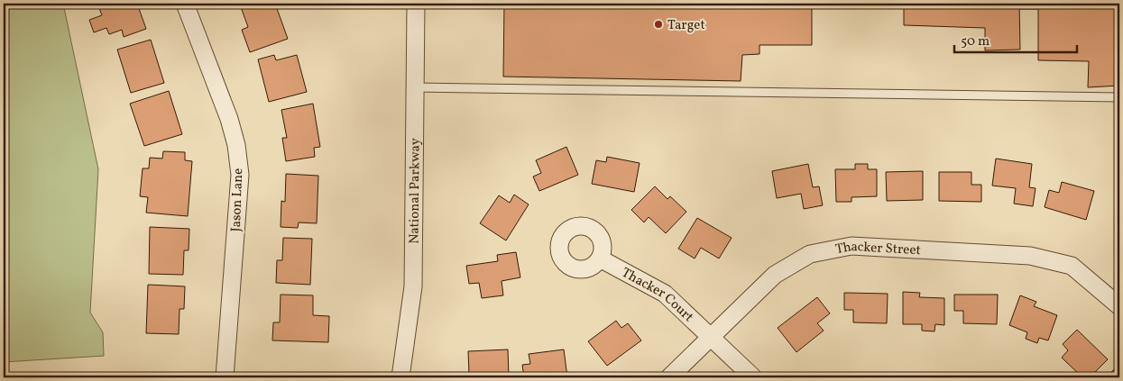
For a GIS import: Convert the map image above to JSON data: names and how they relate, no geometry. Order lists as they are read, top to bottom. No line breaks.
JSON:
{"streets":{"street":["National Parkway","Jason Lane","Thacker Street","Thacker Court"]},"crossings":[["Thacker Street","Thacker Court"]],"places":["Target"],"scale_bar":"50 m"}
